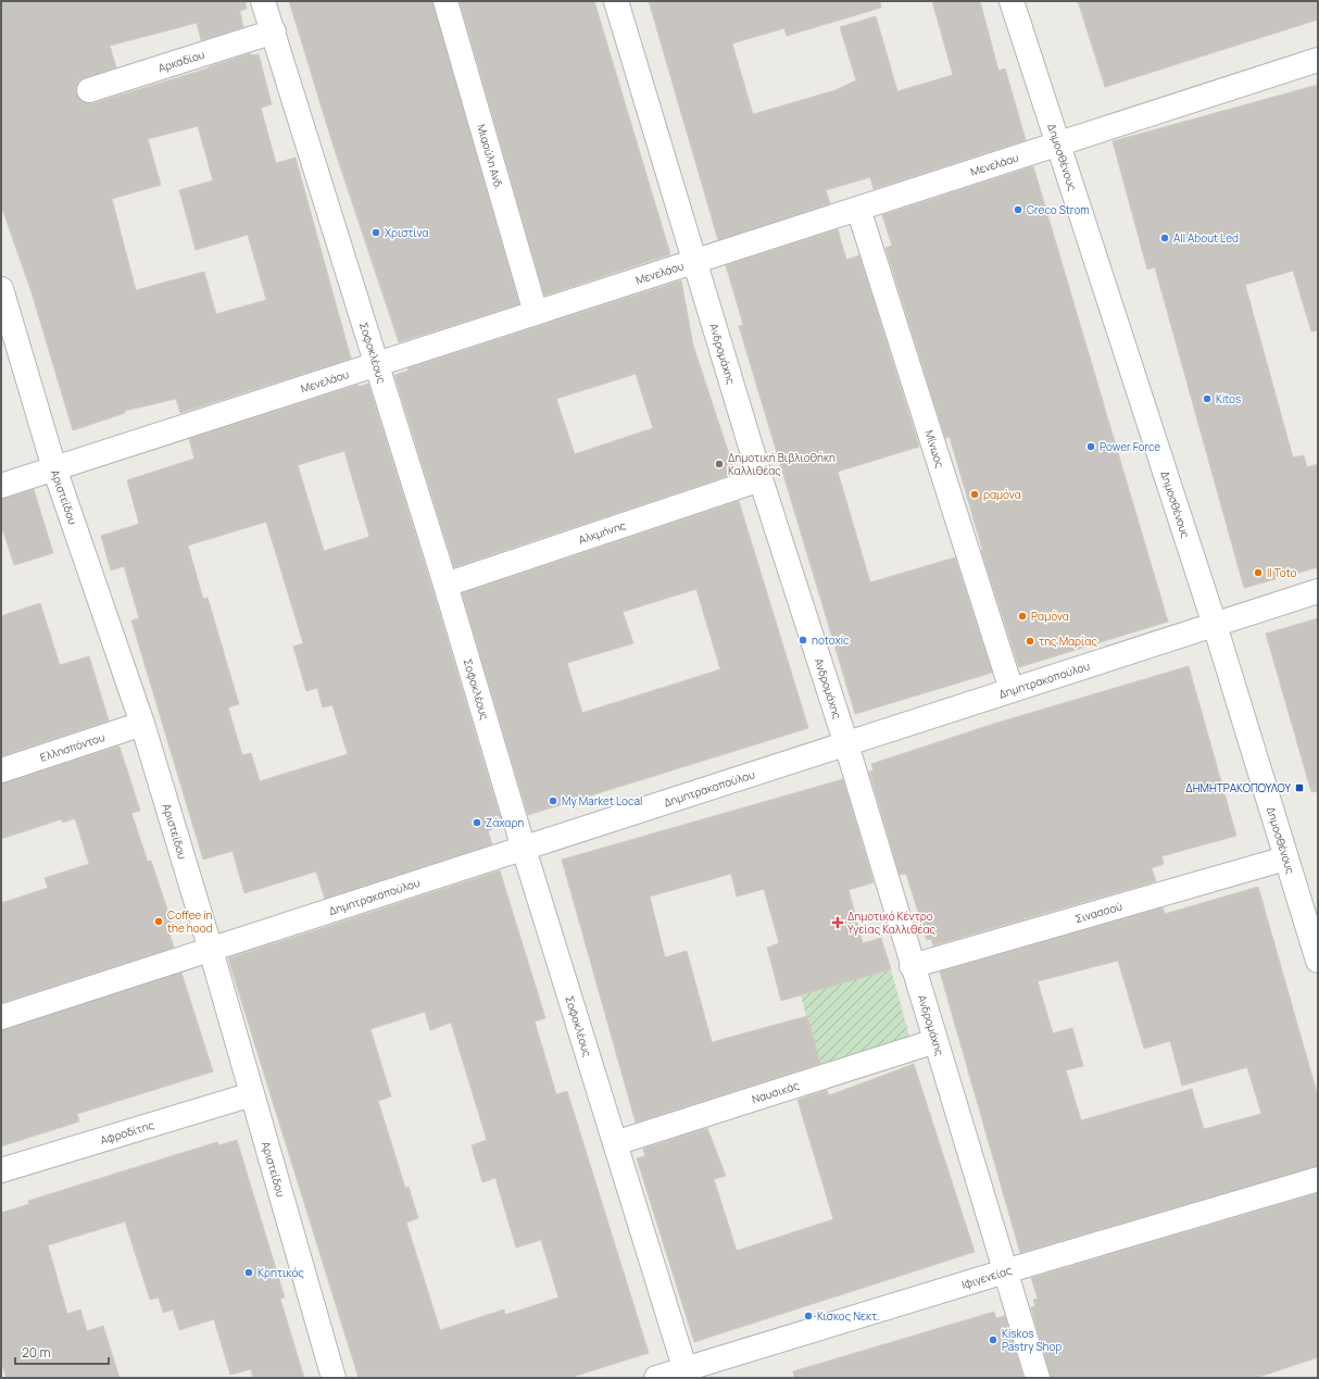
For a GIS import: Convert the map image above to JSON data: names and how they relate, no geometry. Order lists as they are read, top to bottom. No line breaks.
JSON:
{"streets":{"street":["Αρκαδίου","Μιαούλη Ανδ.","Δημοσθένους","Μενελάου","Σοφοκλέους","Ανδρομάχης","Μίνωος","Αριστείδου","Αλκμήνης","Δημητρακοπούλου","Ελλησπόντου","Σινασσού","Ναυσικάς","Αφροδίτης","Ιφιγενείας"]},"crossings":[["Αρκαδίου","Σοφοκλέους"],["Μιαούλη Ανδ.","Μενελάου"],["Δημοσθένους","Μενελάου"],["Δημοσθένους","Δημητρακοπούλου"],["Δημοσθένους","Σινασσού"],["Μενελάου","Σοφοκλέους"],["Μενελάου","Ανδρομάχης"],["Μενελάου","Μίνωος"],["Μενελάου","Αριστείδου"],["Σοφοκλέους","Αλκμήνης"],["Σοφοκλέους","Δημητρακοπούλου"],["Σοφοκλέους","Ναυσικάς"],["Σοφοκλέους","Ιφιγενείας"],["Ανδρομάχης","Αλκμήνης"],["Ανδρομάχης","Δημητρακοπούλου"],["Ανδρομάχης","Σινασσού"],["Ανδρομάχης","Ναυσικάς"],["Ανδρομάχης","Ιφιγενείας"],["Μίνωος","Δημητρακοπούλου"],["Αριστείδου","Δημητρακοπούλου"],["Αριστείδου","Ελλησπόντου"],["Αριστείδου","Αφροδίτης"]],"places":{"other":["Greco Strom","Χριστίνα","All About Led","Kitos","Power Force","Δημοτική Βιβλιοθήκη Καλλιθέας","ραμόνα","Il Toto","Ραμόνα","notoxic","της Μαρίας","My Market Local","Ζάχαρη","Coffee in the hood","Κρητικός","Κισκος Νεκτ.","Kiskos Pastry Shop"],"transit":["ΔΗΜΗΤΡΑΚΟΠΟΥΛΟΥ"],"health":["Δημοτικό Κέντρο Υγείας Καλλιθέας"]},"scale_bar":"20 m"}
